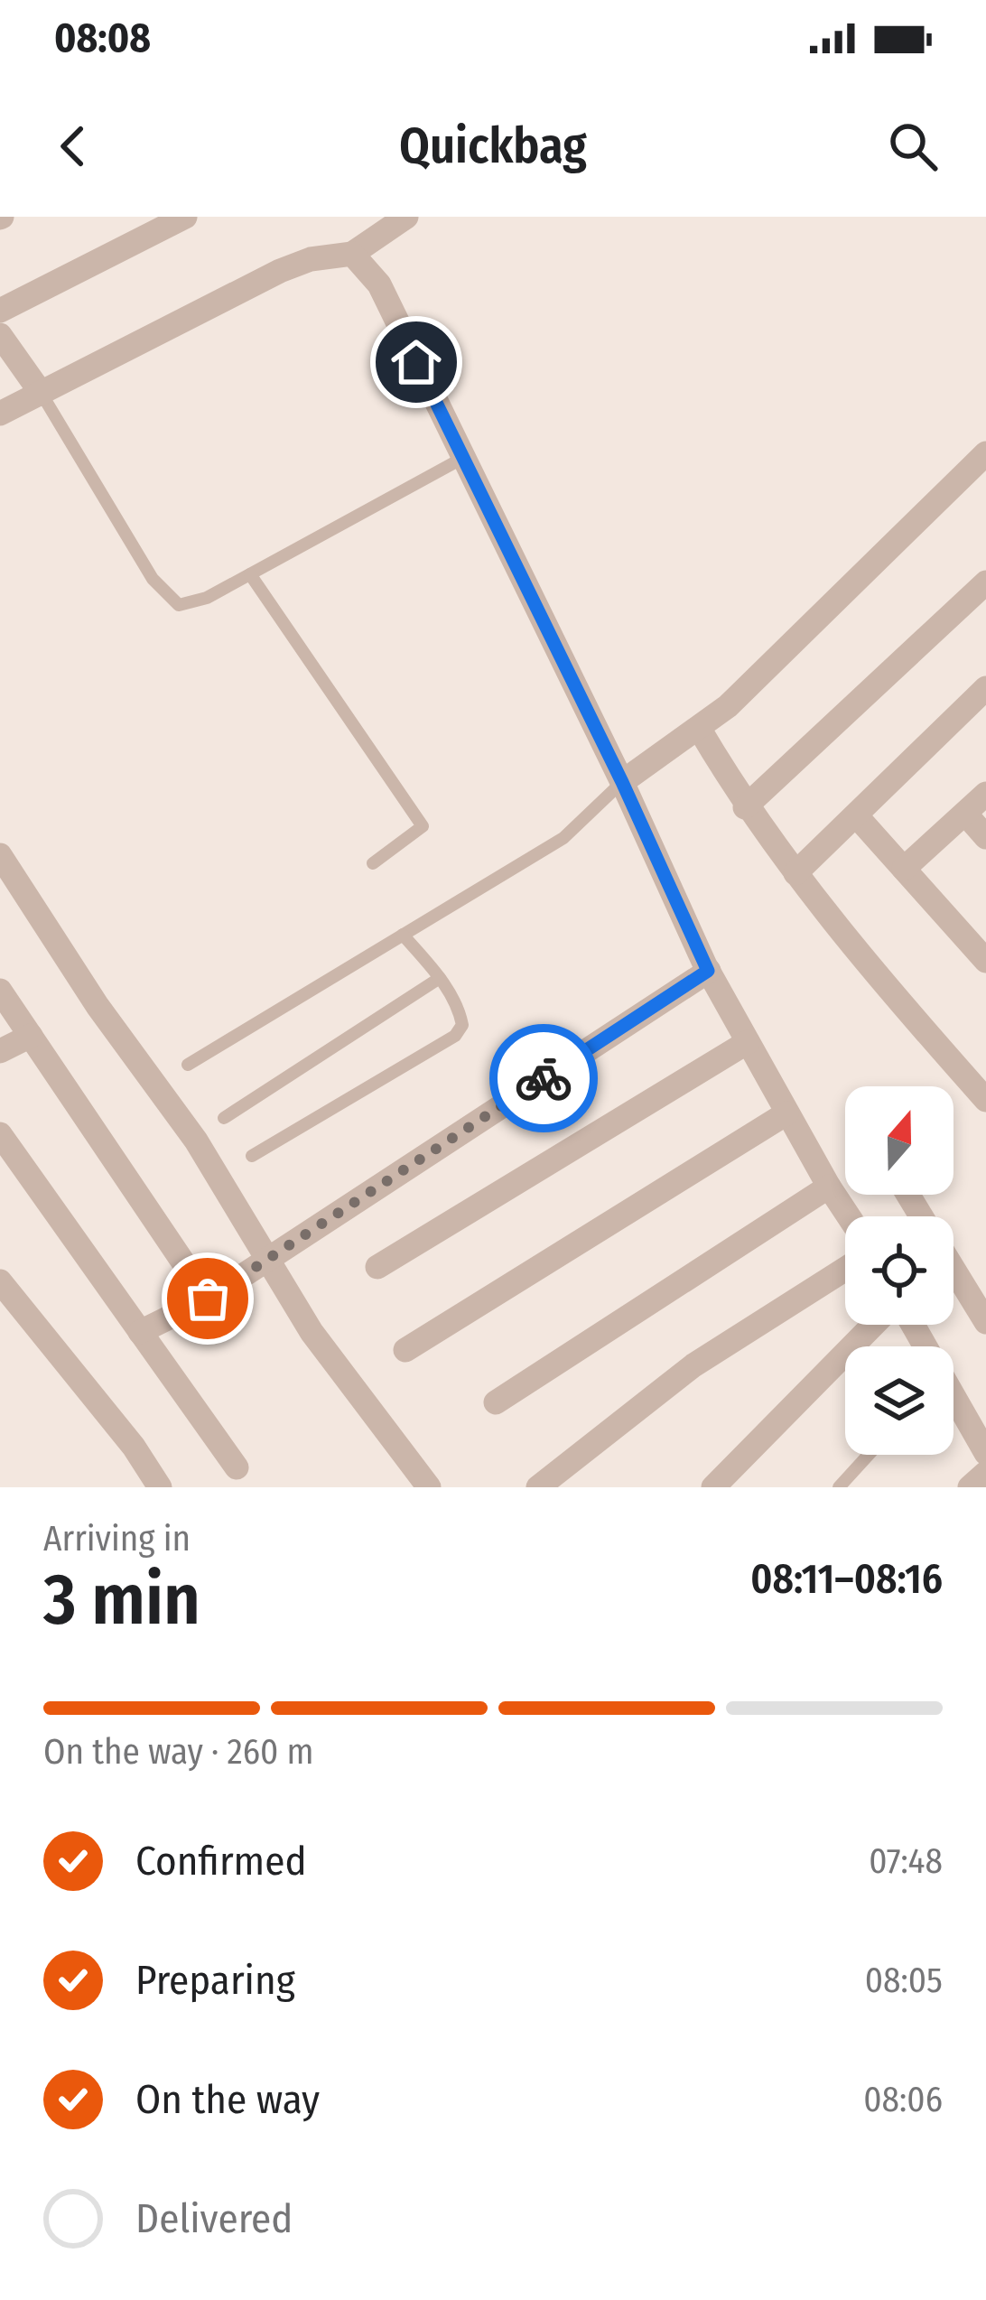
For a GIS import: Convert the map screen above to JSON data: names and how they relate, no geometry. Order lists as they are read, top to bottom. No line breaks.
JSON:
{"north":"top","page":{"status":"08:08","header":"Quickbag","heading":["3 min","Arriving in","08:11–08:16"],"bar":"On the way · 260 m","list":[["Confirmed","07:48"],["Preparing","08:05"],["On the way","08:06"],"Delivered"]}}
